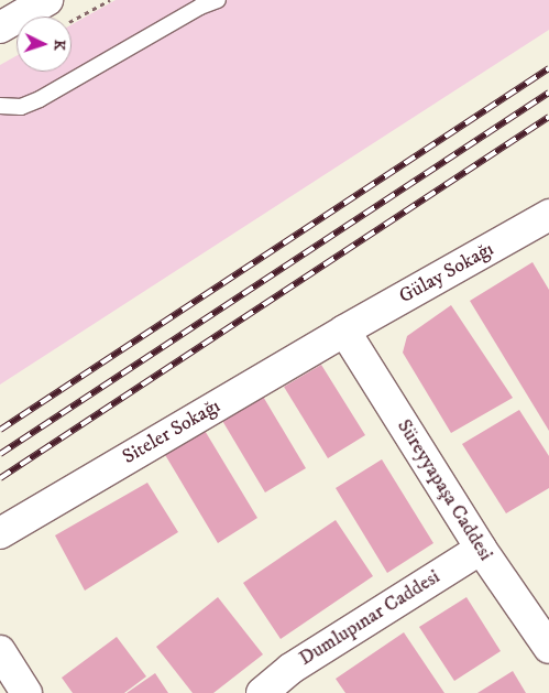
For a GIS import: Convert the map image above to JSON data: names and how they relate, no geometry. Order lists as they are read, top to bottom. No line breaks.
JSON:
{"streets":{"main road":["Gülay Sokağı","Siteler Sokağı","Süreyyapaşa Caddesi","Dumlupınar Caddesi"]},"crossings":[["Gülay Sokağı","Siteler Sokağı"],["Gülay Sokağı","Süreyyapaşa Caddesi"],["Siteler Sokağı","Süreyyapaşa Caddesi"],["Süreyyapaşa Caddesi","Dumlupınar Caddesi"]],"north":"right"}
